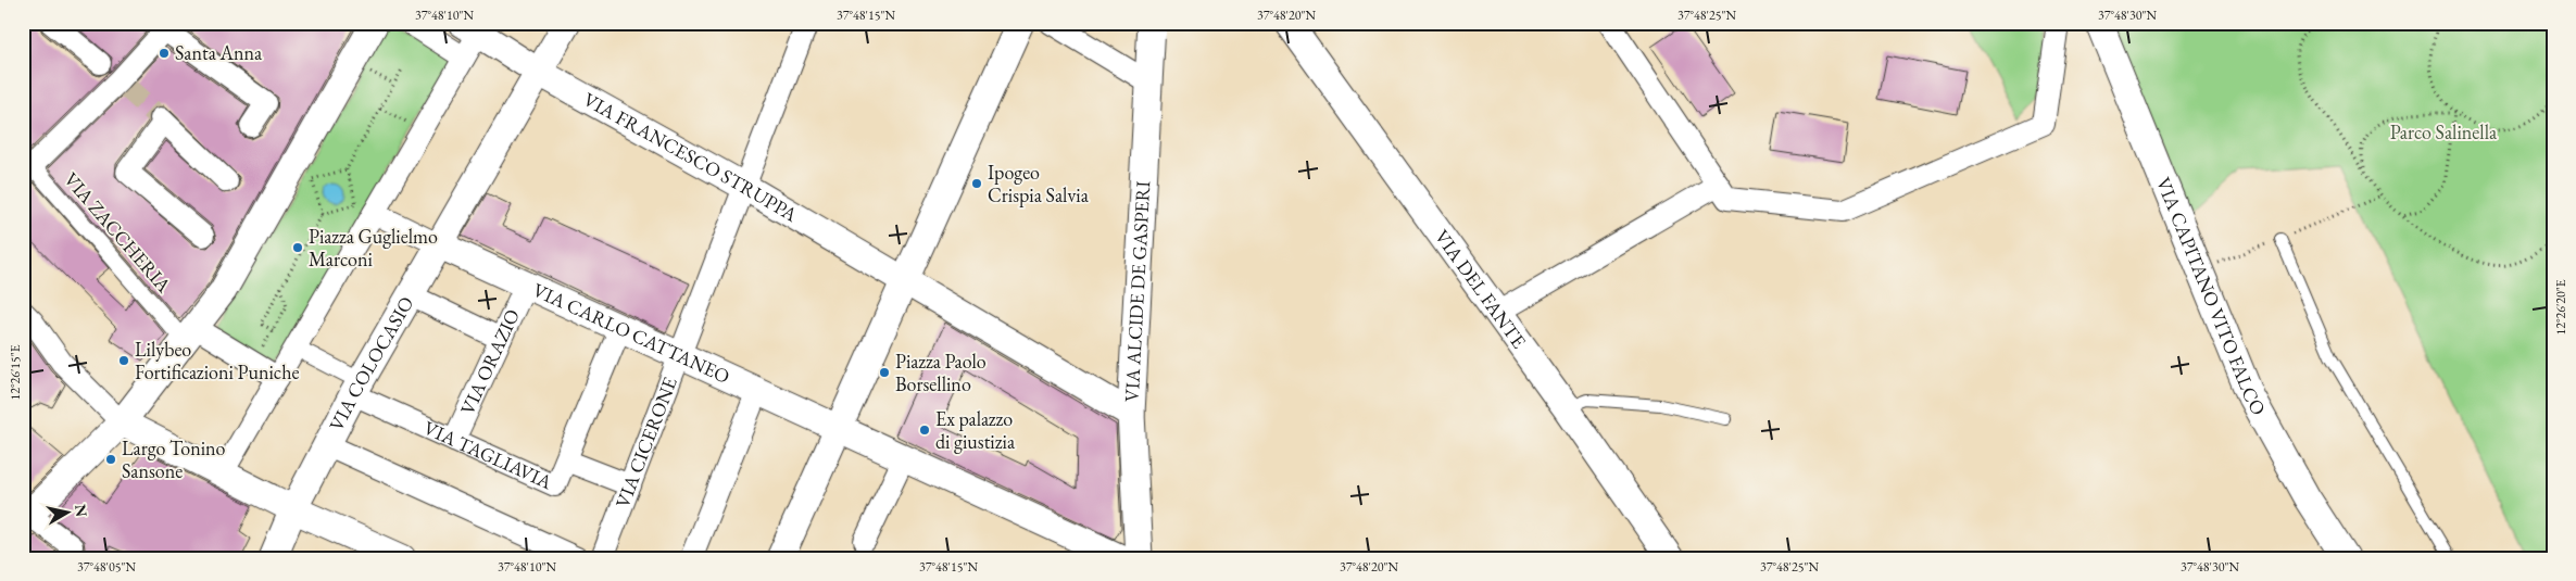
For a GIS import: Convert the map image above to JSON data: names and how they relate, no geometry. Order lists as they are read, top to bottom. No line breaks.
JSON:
{"streets":{"street":["VIA FRANCESCO STRUPPA","VIA ZACCHERIA","VIA ALCIDE DE GASPERI","VIA DEL FANTE","VIA CAPITANO VITO FALCO","VIA CARLO CATTANEO","VIA ORAZIO","VIA COLOCASIO","VIA CICERONE","VIA TAGLIAVIA"]},"crossings":[["VIA FRANCESCO STRUPPA","VIA ALCIDE DE GASPERI"],["VIA FRANCESCO STRUPPA","VIA COLOCASIO"],["VIA FRANCESCO STRUPPA","VIA CICERONE"],["VIA CARLO CATTANEO","VIA ORAZIO"],["VIA CARLO CATTANEO","VIA COLOCASIO"],["VIA CARLO CATTANEO","VIA CICERONE"],["VIA CARLO CATTANEO","VIA TAGLIAVIA"],["VIA ORAZIO","VIA TAGLIAVIA"],["VIA COLOCASIO","VIA TAGLIAVIA"]],"parks":["Parco Salinella"],"places":["Santa Anna","Ipogeo Crispia Salvia","Piazza Guglielmo Marconi","Lilybeo Fortificazioni Puniche","Piazza Paolo Borsellino","Ex palazzo di giustizia","Largo Tonino Sansone"],"north":"right","coordinates":["37°48'10\"N","37°48'15\"N","37°48'20\"N","37°48'25\"N","37°48'30\"N","12°26'20\"E","12°26'15\"E","37°48'05\"N"]}
